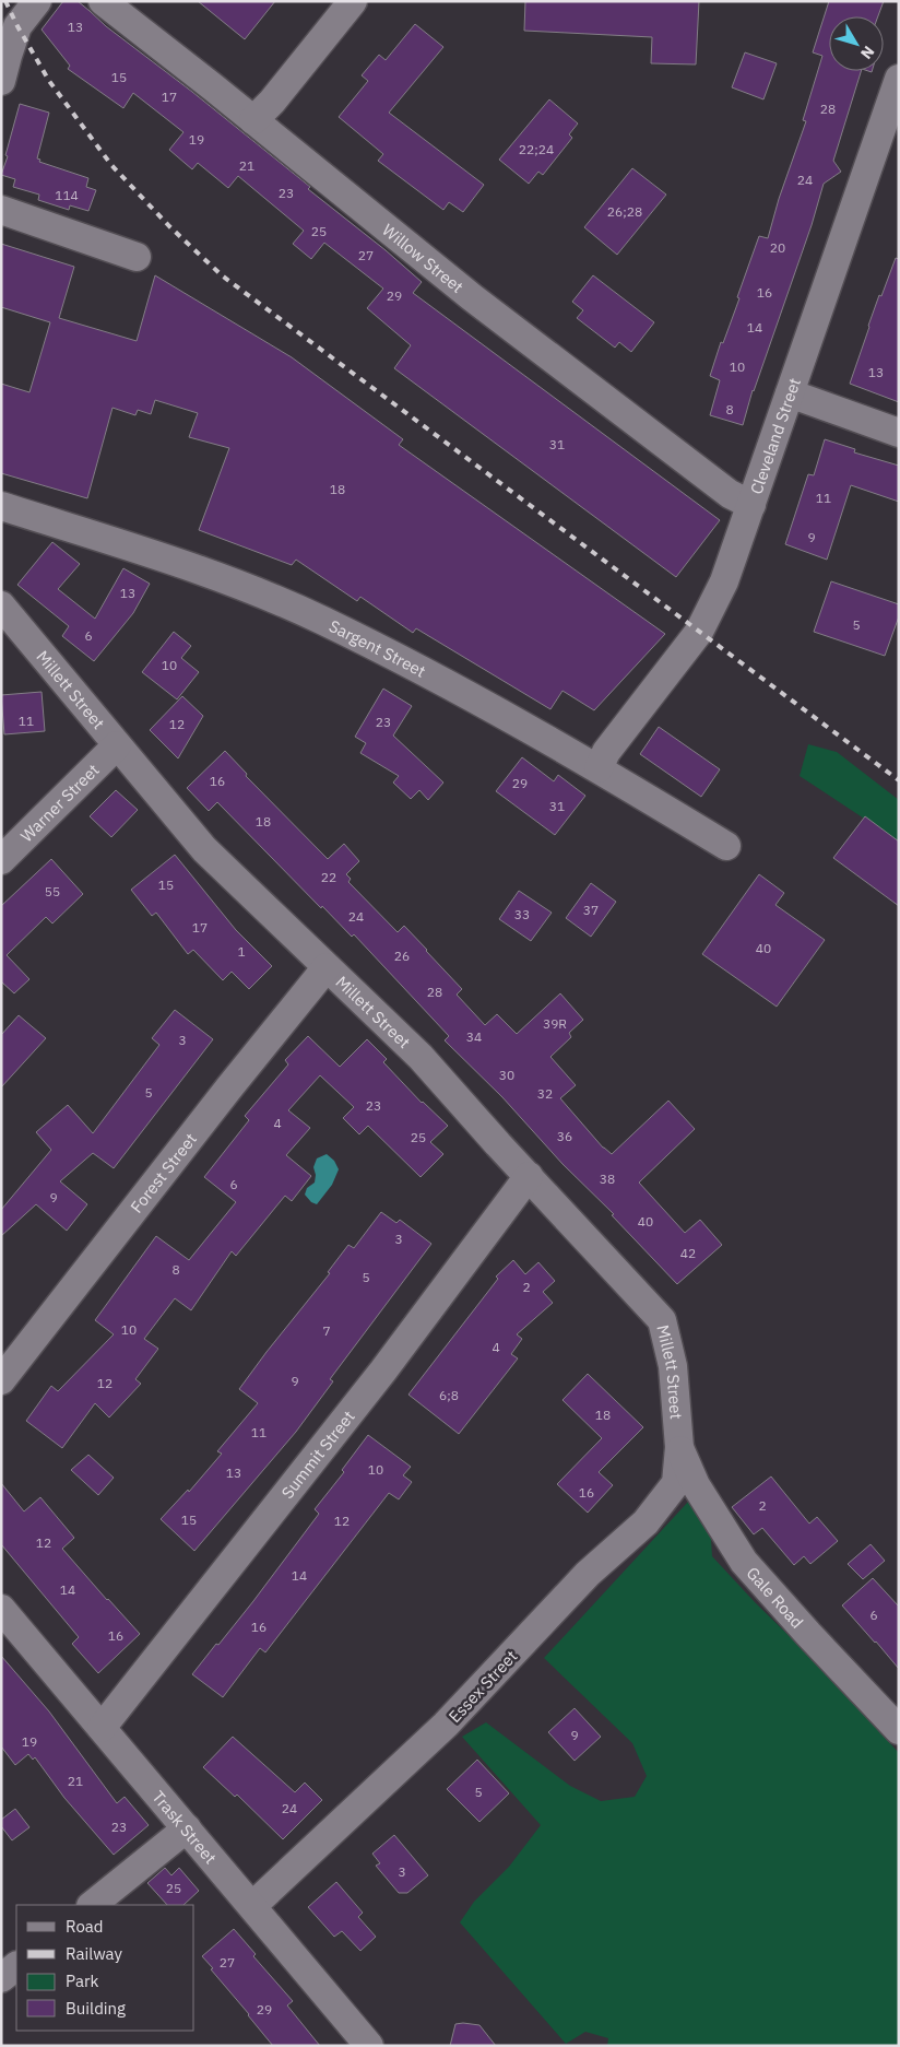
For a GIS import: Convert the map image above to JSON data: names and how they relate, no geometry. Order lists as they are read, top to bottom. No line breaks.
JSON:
{"streets":{"street":["Willow Street","Cleveland Street","Sargent Street","Millett Street","Warner Street","Forest Street","Summit Street","Gale Road","Essex Street","Trask Street"]},"crossings":[["Willow Street","Cleveland Street"],["Cleveland Street","Sargent Street"],["Millett Street","Warner Street"],["Millett Street","Forest Street"],["Millett Street","Summit Street"],["Millett Street","Gale Road"],["Millett Street","Essex Street"],["Summit Street","Trask Street"],["Gale Road","Essex Street"],["Essex Street","Trask Street"]],"house_numbers":["13","15","17","28","19","22;24","21","24","23","114","26;28","25","20","27","16","29","14","10","13","8","31","18","11","9","13","5","6","10","11","23","12","16","29","31","18","22","15","55","37","33","24","17","40","1","26","28","39R","34","3","30","5","32","23","4","36","25","38","6","9","40","3","42","8","5","2","10","7","4","9","12","6;8","18","11","10","13","16","2","15","12","12","14","14","6","16","16","9","19","21","5","24","23","3","25","27","29"],"legend":["Road","Railway","Park","Building"],"north":"bottom right"}
